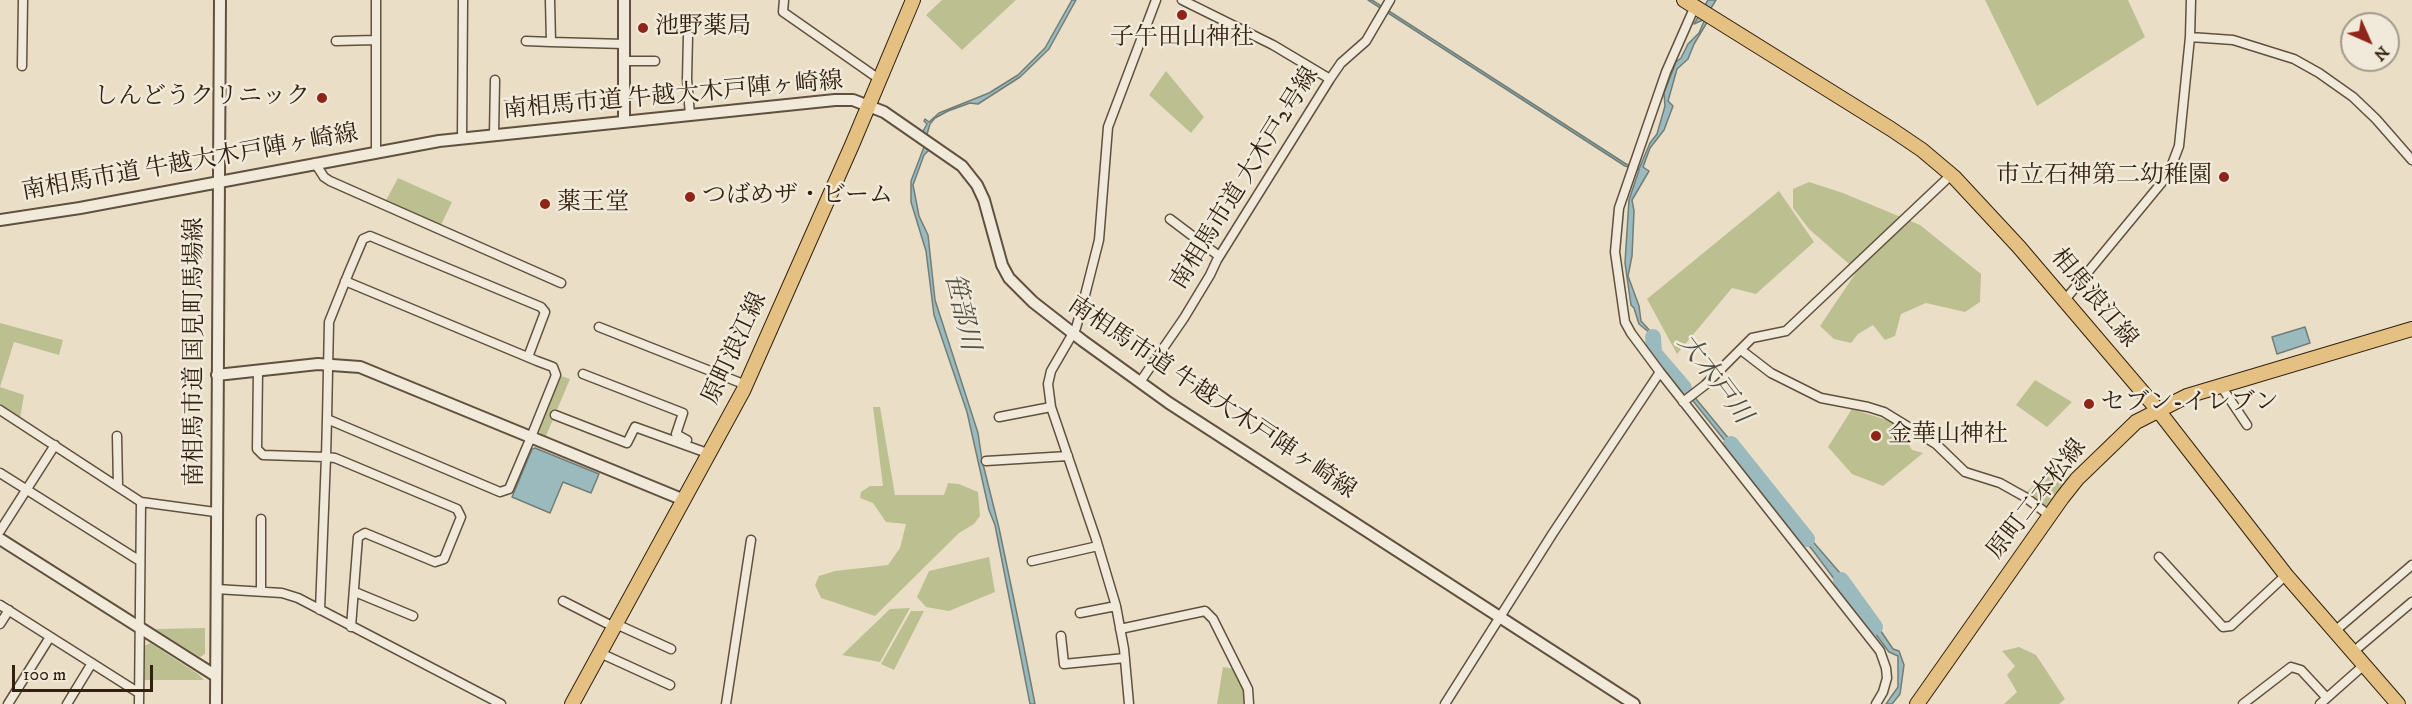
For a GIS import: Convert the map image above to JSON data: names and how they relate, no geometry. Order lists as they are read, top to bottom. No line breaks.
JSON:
{"streets":{"main road":["相馬浪江線","原町浪江線","原町二本松線"],"street":["南相馬市道 牛越大木戸陣ヶ崎線","南相馬市道 大木戸2号線","南相馬市道 国見町馬場線"]},"crossings":[["南相馬市道 牛越大木戸陣ヶ崎線","南相馬市道 大木戸2号線"],["南相馬市道 牛越大木戸陣ヶ崎線","原町浪江線"],["南相馬市道 牛越大木戸陣ヶ崎線","南相馬市道 国見町馬場線"],["相馬浪江線","原町二本松線"]],"water":["笹部川","大木戸川"],"places":["子午田山神社","池野薬局","しんどうクリニック","市立石神第二幼稚園","つばめザ・ビーム","薬王堂","セブン-イレブン","金華山神社"],"scale_bar":"100 m","north":"bottom right"}
